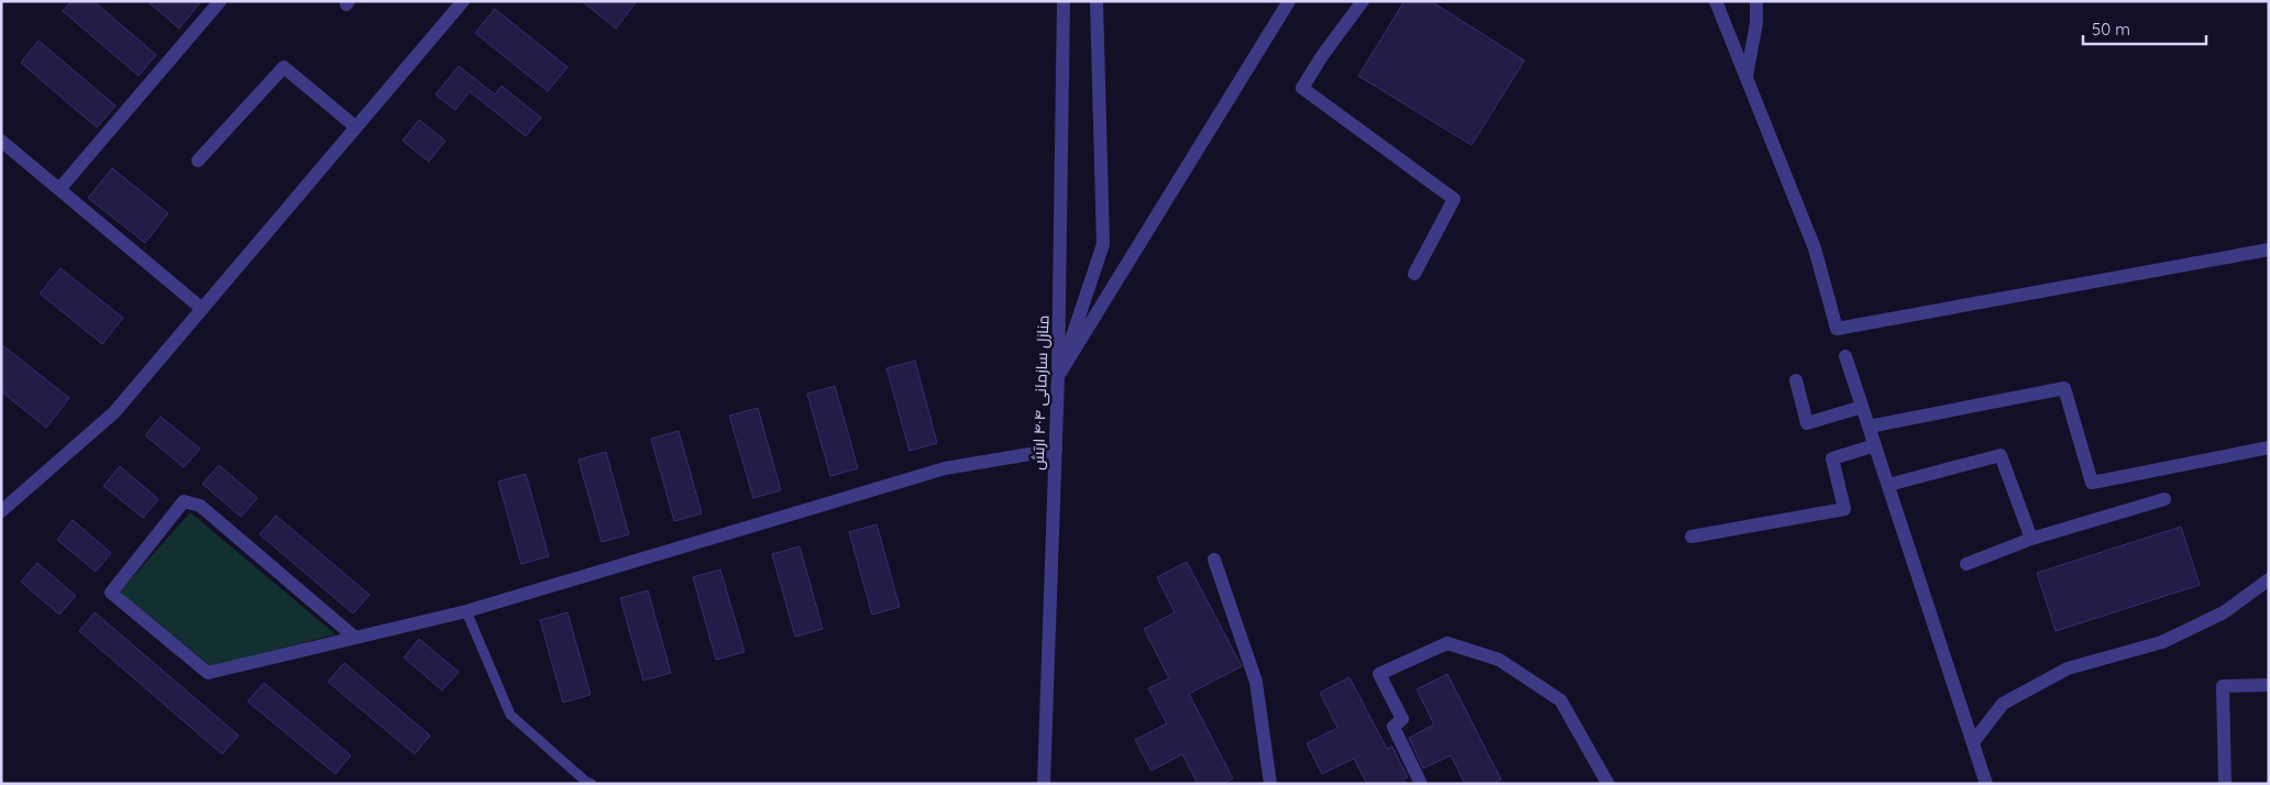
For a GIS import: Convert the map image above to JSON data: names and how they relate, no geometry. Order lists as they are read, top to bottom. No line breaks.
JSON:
{"streets":{"street":["منازل سازمانی ۴۰۴ ارتش"]},"scale_bar":"50 m"}
